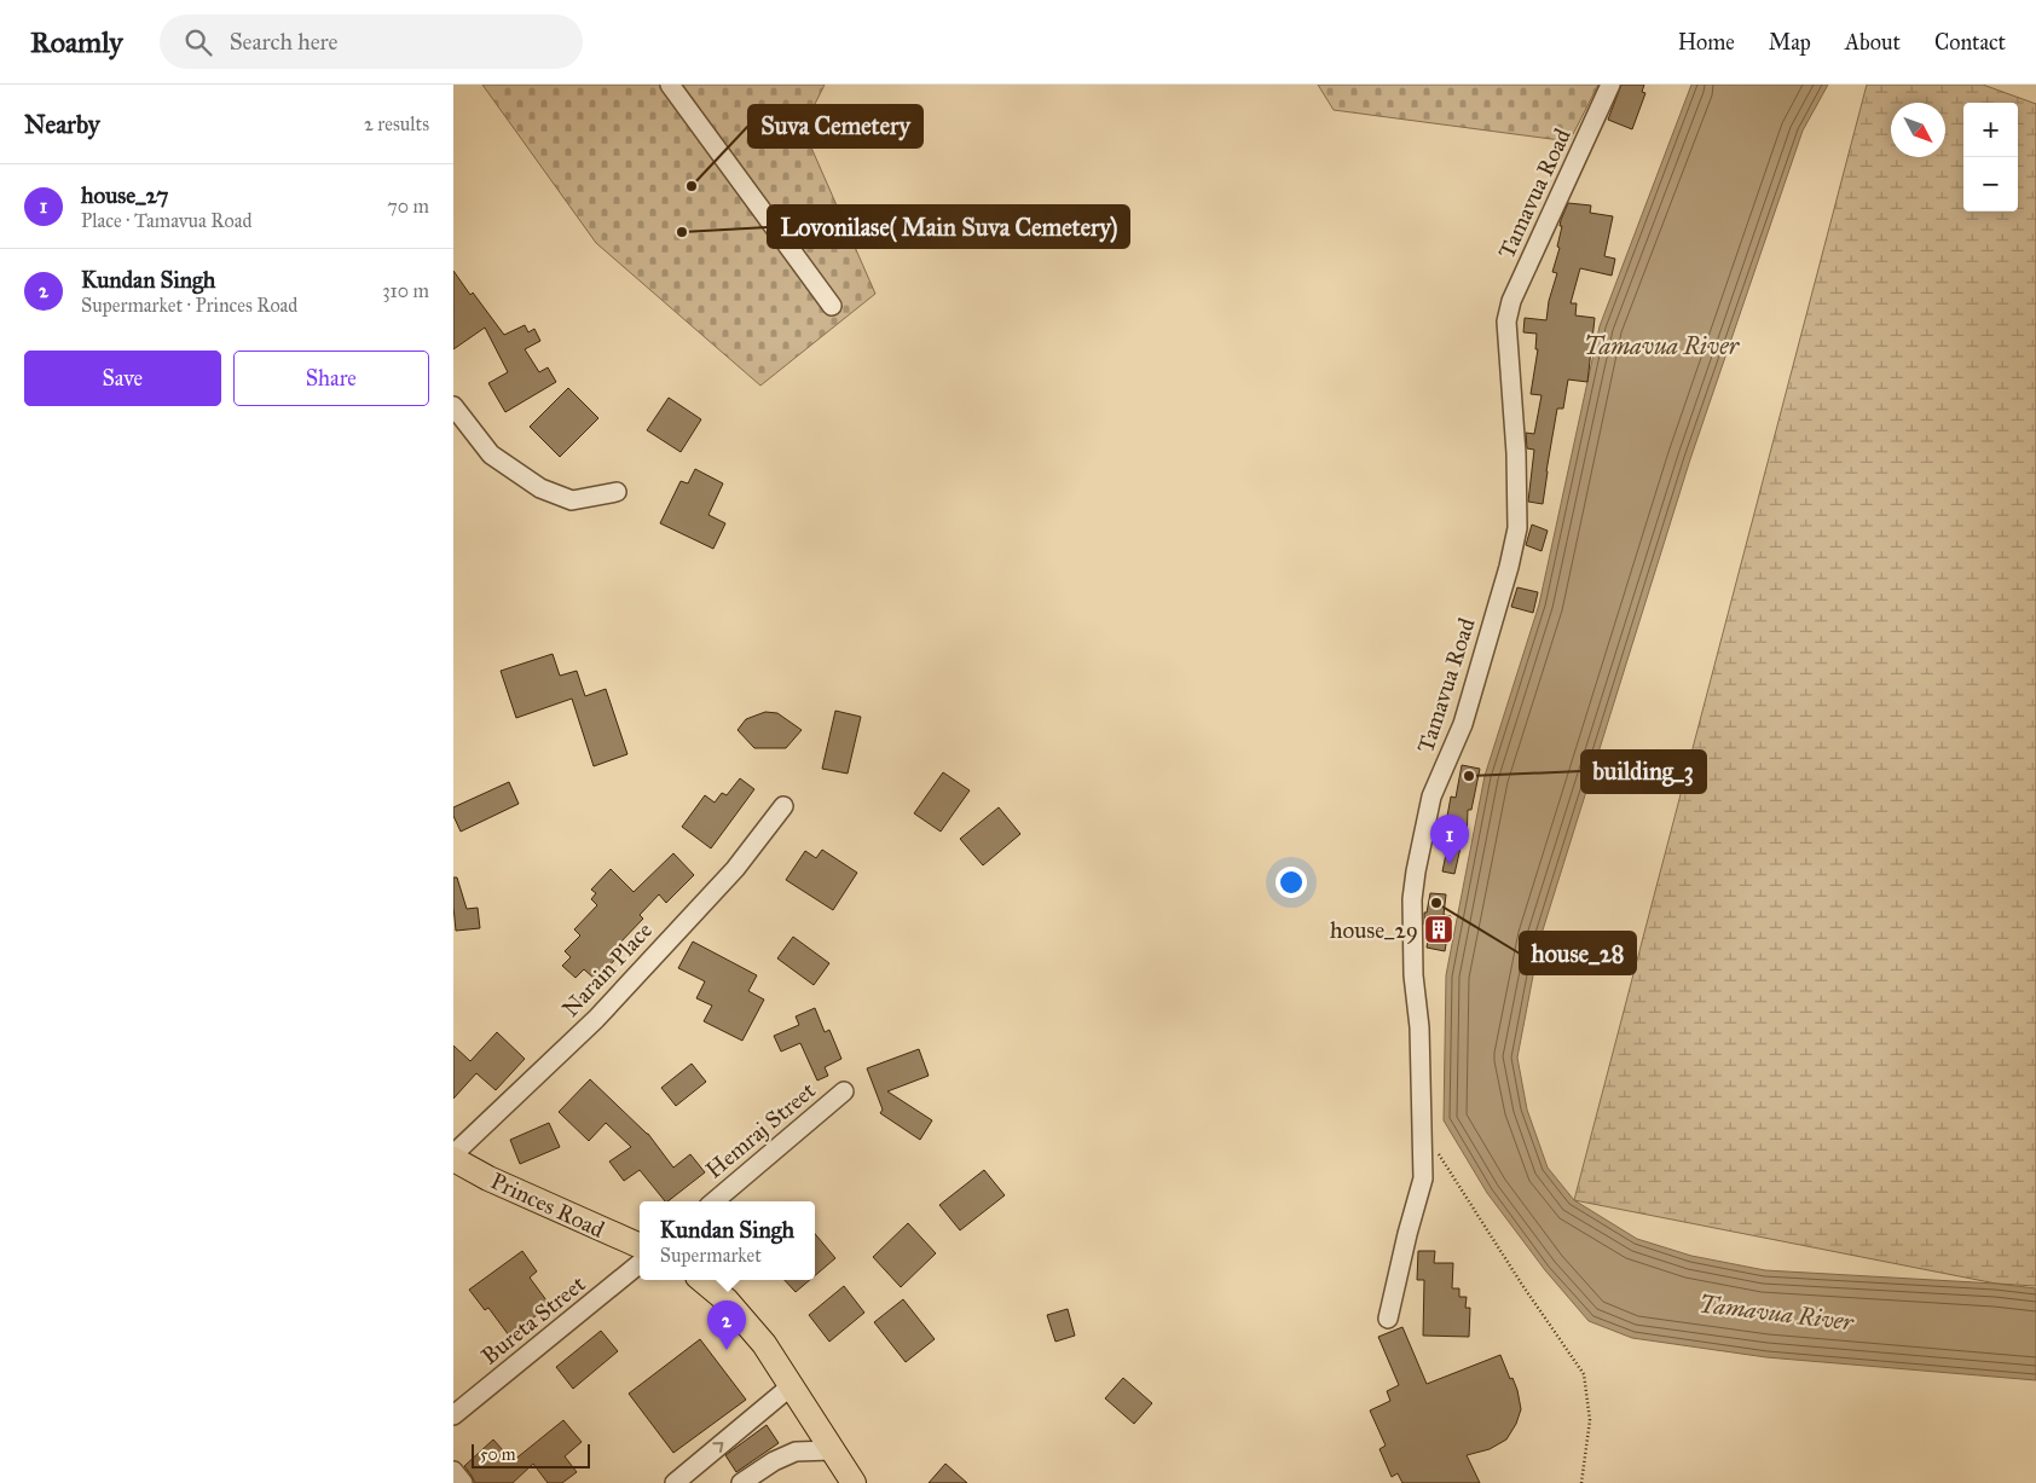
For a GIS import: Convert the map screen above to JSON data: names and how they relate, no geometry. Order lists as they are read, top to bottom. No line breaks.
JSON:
{"streets":{"main road":["Princes Road"],"street":["Tamavua Road","Narain Place","Hemraj Street","Bureta Street"]},"water":["Tamavua River"],"places":{"other":["Suva Cemetery","Lovonilase( Main Suva Cemetery)","building_3","house_28"],"building":["house_29"]},"scale_bar":"50 m","north":"bottom right","page":{"header":"Roamly","search":"Search here","nav":["Home","Map","About","Contact"],"heading":["Nearby","2 results"],"map_buttons":["+","−"],"list":[{"mark":"1","name":"house_27","note":"Place · Tamavua Road","value":"70 m"},{"mark":"2","name":"Kundan Singh","note":"Supermarket · Princes Road","value":"310 m"}],"buttons":["Save","Share"],"pins":["1","2"],"popup":["Kundan Singh","Supermarket"],"scale":"50 m"}}
